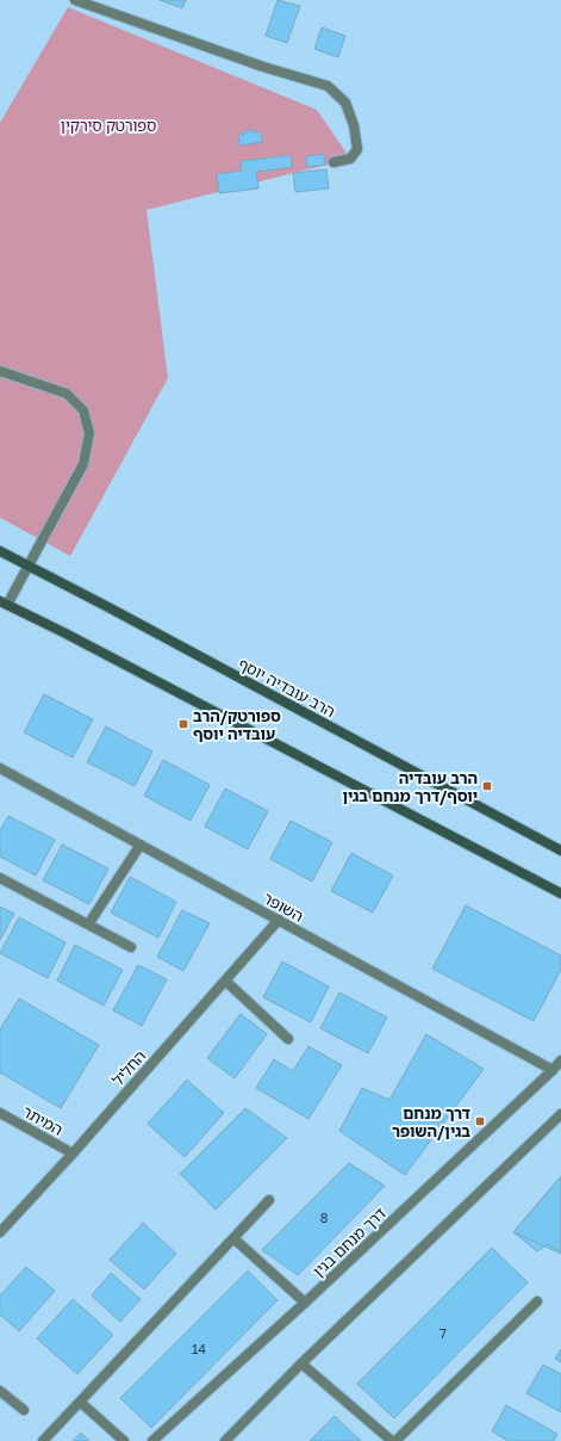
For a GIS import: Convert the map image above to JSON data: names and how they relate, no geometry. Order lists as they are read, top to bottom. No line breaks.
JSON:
{"streets":{"main road":["הרב עובדיה יוסף"],"street":["השופר","החליל","המיתר","דרך מנחם בגין"]},"crossings":[["השופר","החליל"],["השופר","דרך מנחם בגין"],["החליל","המיתר"]],"parks":["ספורטק סירקין"],"places":{"transit":["ספורטק/הרב עובדיה יוסף","הרב עובדיה יוסף/דרך מנחם בגין","דרך מנחם בגין/השופר"]},"house_numbers":["8","7","14"]}
